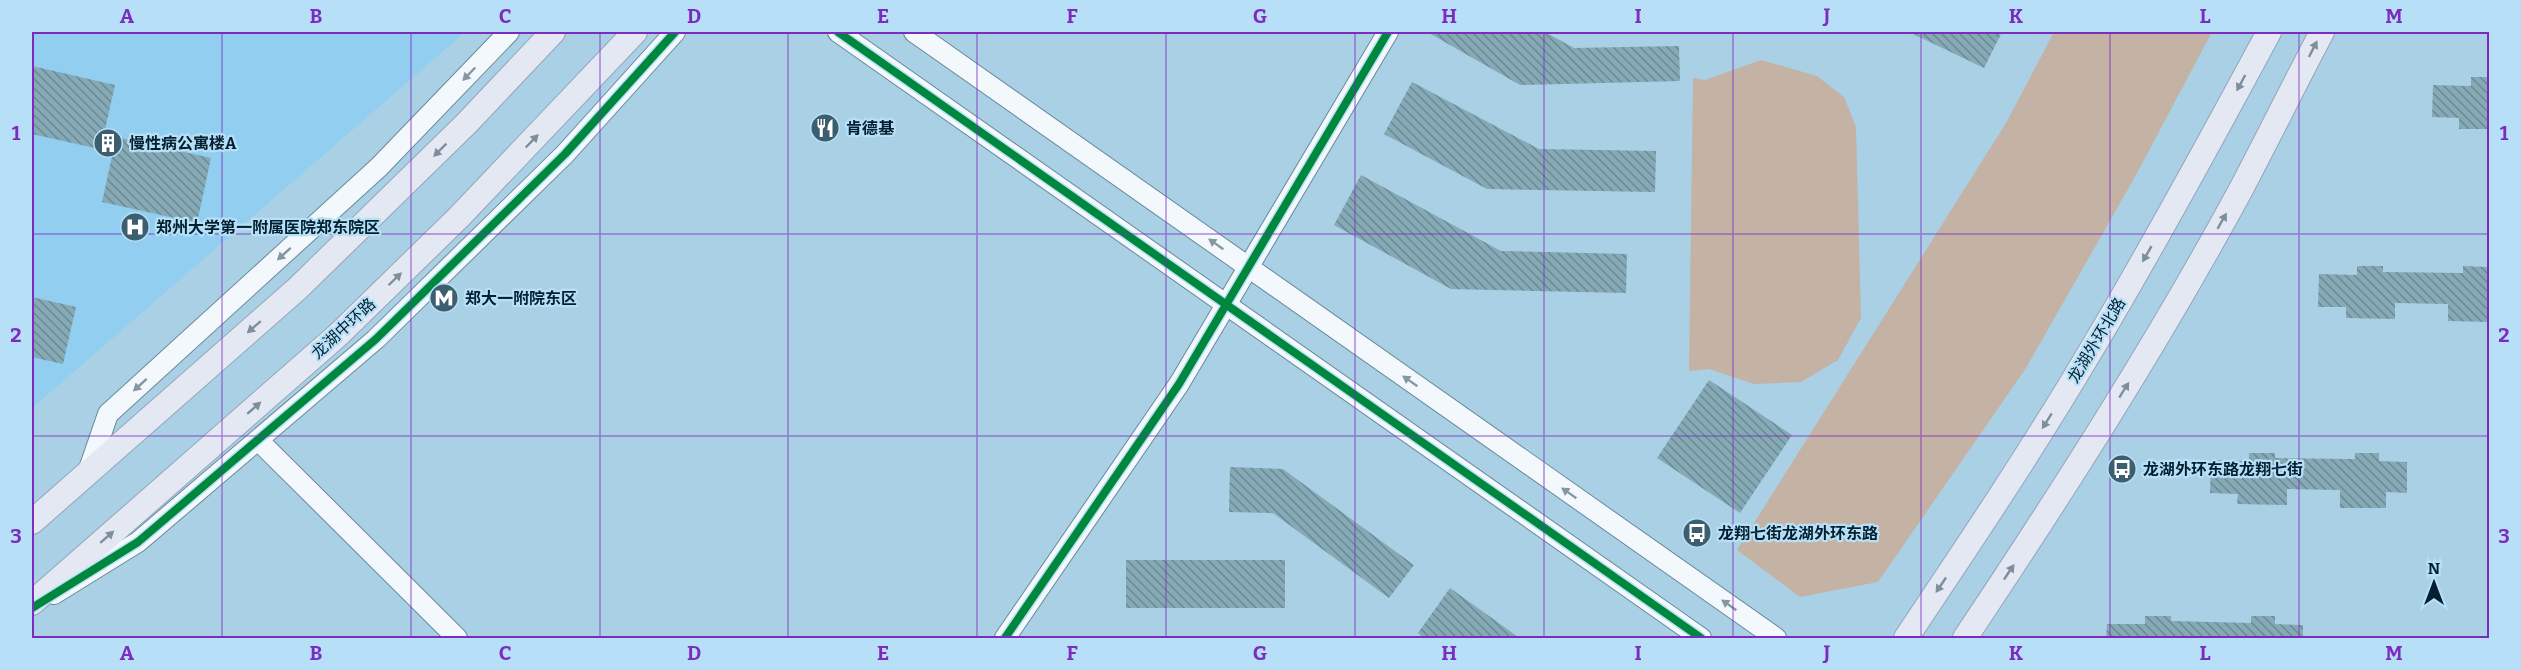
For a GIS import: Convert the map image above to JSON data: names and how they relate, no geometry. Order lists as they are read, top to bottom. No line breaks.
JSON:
{"streets":{"main road":["龙湖中环路","龙湖外环北路"]},"places":{"restaurant":["肯德基"],"building":["慢性病公寓楼A"],"hospital":["郑州大学第一附属医院郑东院区"],"metro station":["郑大一附院东区"],"bus stop":["龙湖外环东路龙翔七街","龙翔七街龙湖外环东路"]},"north":"top","grid":{"columns":["A","B","C","D","E","F","G","H","I","J","K","L","M"],"rows":["1","2","3"]}}
